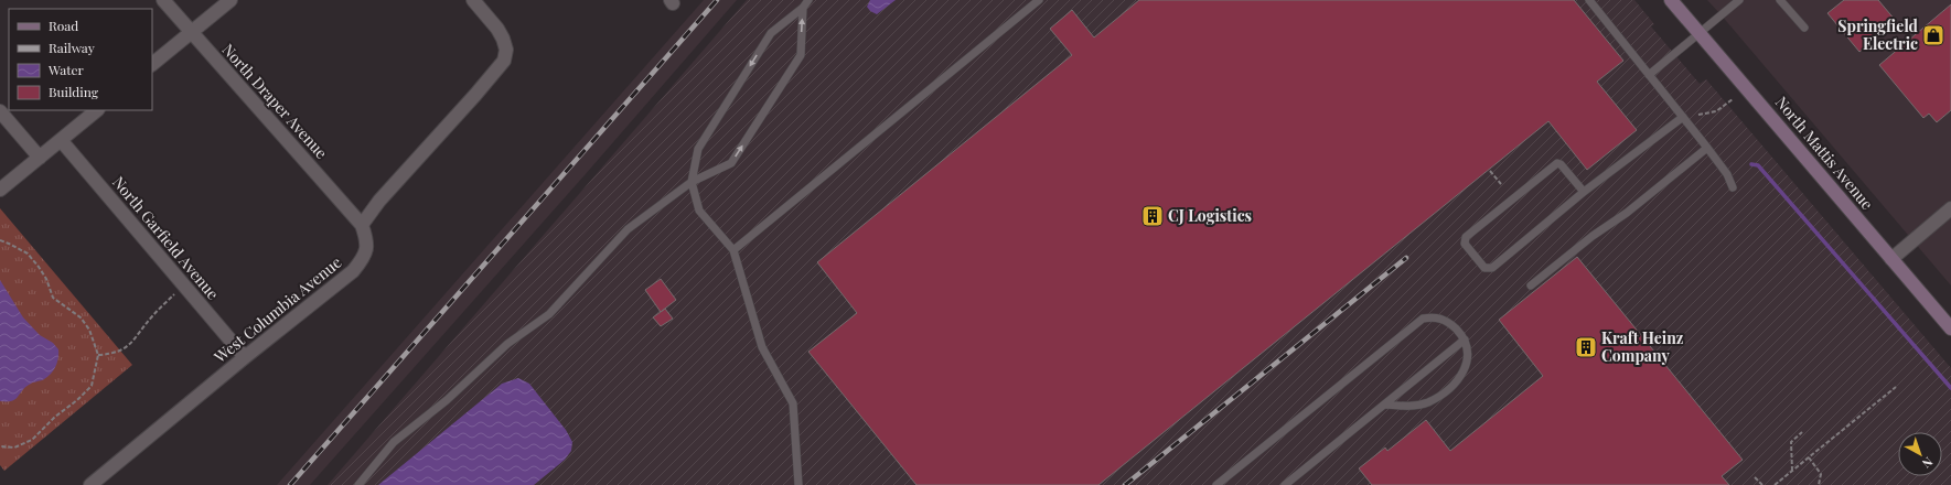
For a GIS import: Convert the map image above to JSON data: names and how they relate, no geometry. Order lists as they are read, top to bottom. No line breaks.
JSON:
{"streets":{"main road":["North Mattis Avenue"],"street":["North Draper Avenue","North Garfield Avenue","West Columbia Avenue"]},"crossings":[["North Draper Avenue","West Columbia Avenue"],["North Garfield Avenue","West Columbia Avenue"]],"places":{"shop":["Springfield Electric"],"building":["CJ Logistics","Kraft Heinz Company"]},"legend":["Road","Railway","Water","Building"],"north":"bottom right"}
